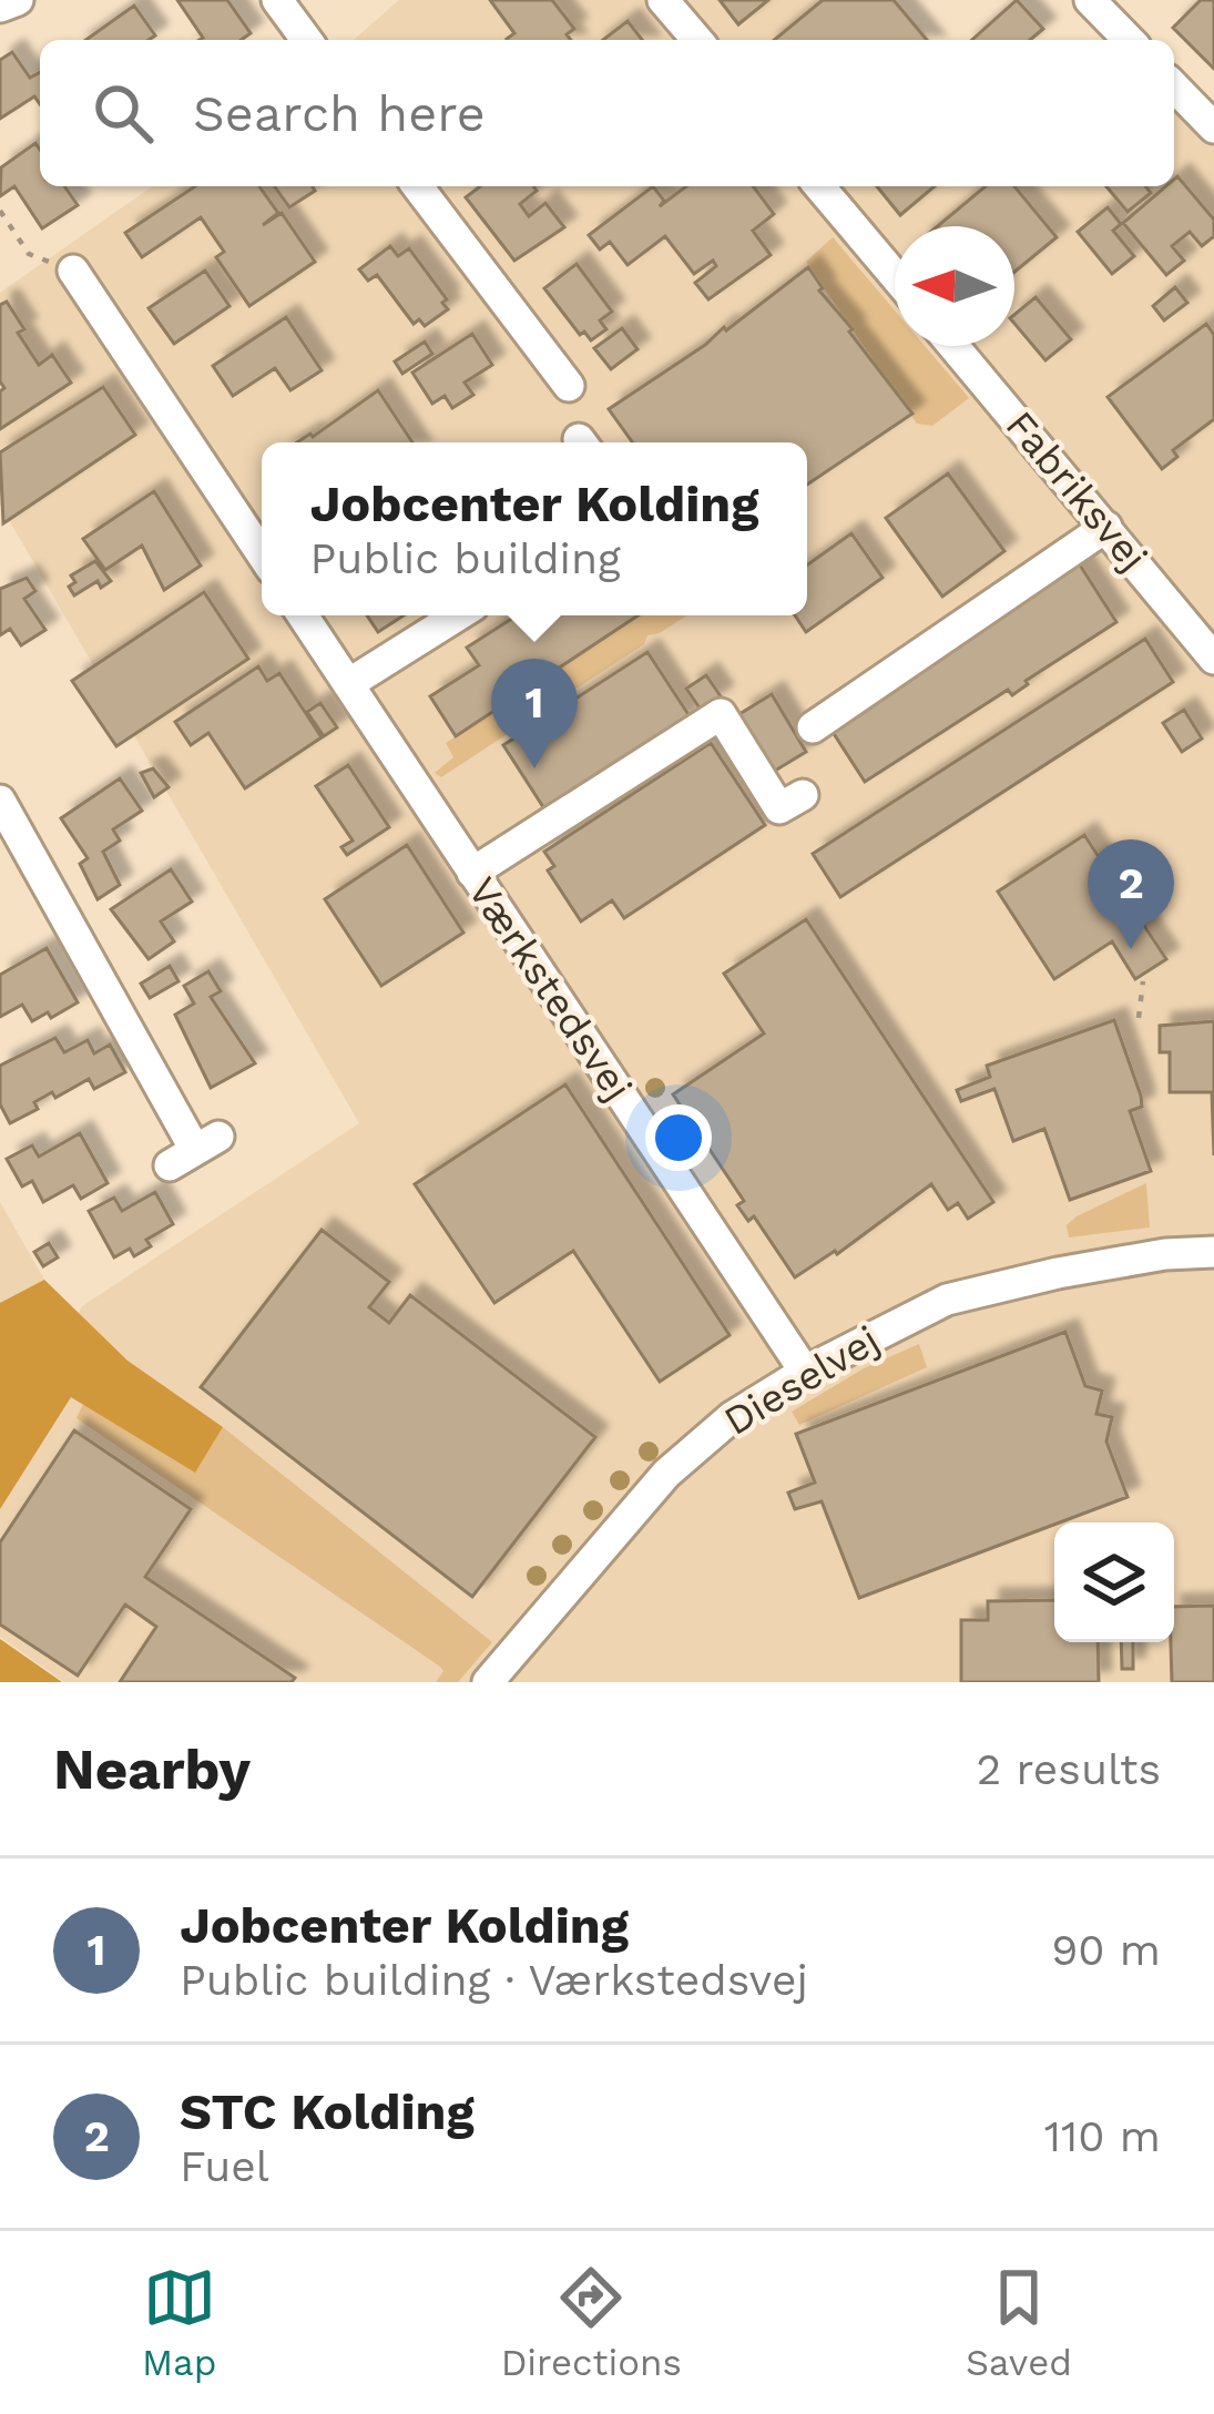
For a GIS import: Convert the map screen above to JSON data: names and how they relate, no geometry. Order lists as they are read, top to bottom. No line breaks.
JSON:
{"streets":{"street":["Fabriksvej","Værkstedsvej","Dieselvej"]},"crossings":[["Værkstedsvej","Dieselvej"]],"north":"left","page":{"search":"Search here","popup":["Jobcenter Kolding","Public building"],"pins":["1","2"],"heading":["Nearby","2 results"],"list":[{"mark":"1","name":"Jobcenter Kolding","note":"Public building · Værkstedsvej","value":"90 m"},{"mark":"2","name":"STC Kolding","note":"Fuel","value":"110 m"}],"nav":["Map","Directions","Saved"]}}
